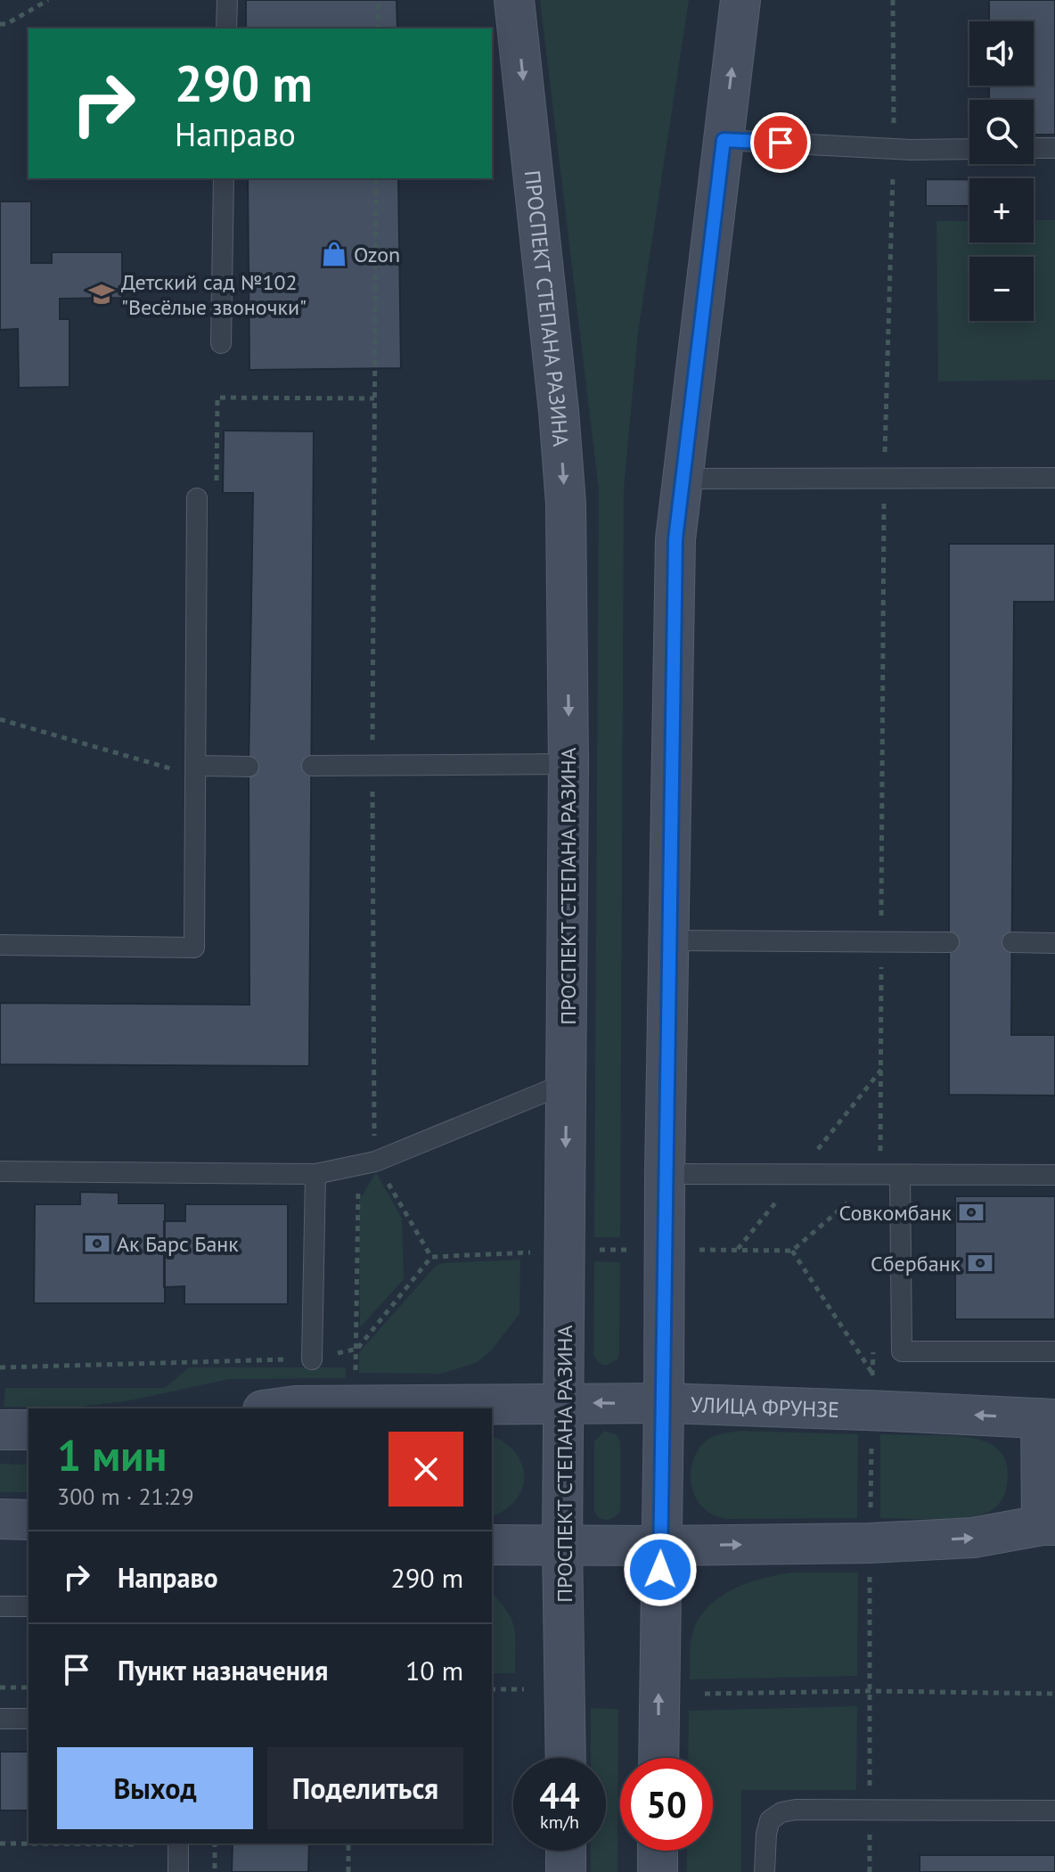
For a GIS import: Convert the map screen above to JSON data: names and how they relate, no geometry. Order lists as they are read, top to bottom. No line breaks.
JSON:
{"streets":{"main road":["ПРОСПЕКТ СТЕПАНА РАЗИНА","УЛИЦА ФРУНЗЕ"]},"crossings":[["ПРОСПЕКТ СТЕПАНА РАЗИНА","УЛИЦА ФРУНЗЕ"]],"places":{"shop":["Ozon"],"school or university":["Детский сад №102 \"Весёлые звоночки\""],"bank":["Совкомбанк","Ак Барс Банк","Сбербанк"]},"page":{"map_buttons":["+","−"],"turn":["290 m","Направо"],"heading":["1 мин","300 m · 21:29"],"list":[{"name":"Направо","value":"290 m"},{"name":"Пункт назначения","value":"10 m"}],"buttons":["Выход","Поделиться"],"speed":"44 km/h","limit":"50"}}
